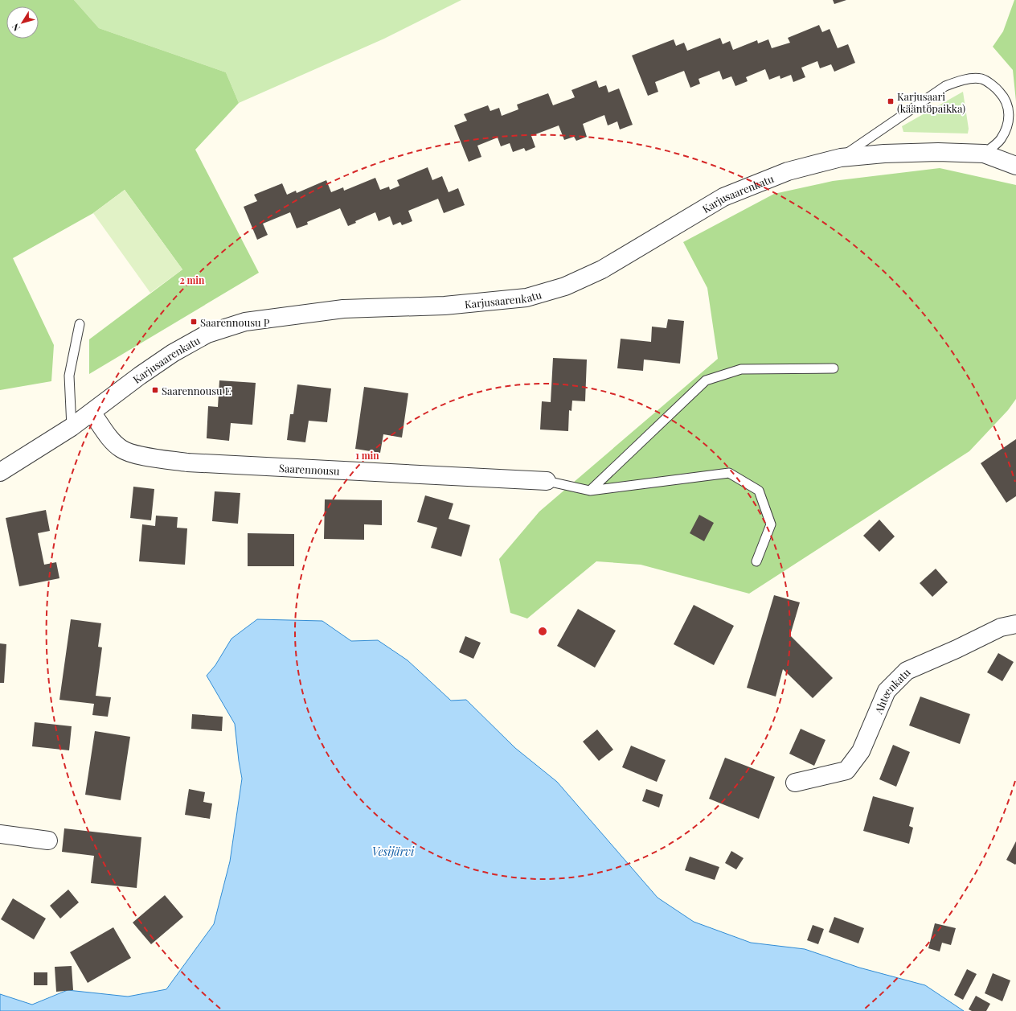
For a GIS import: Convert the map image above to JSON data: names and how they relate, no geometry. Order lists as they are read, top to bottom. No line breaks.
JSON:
{"streets":{"street":["Karjusaarenkatu","Saarennousu","Ahteenkatu"]},"crossings":[["Karjusaarenkatu","Saarennousu"]],"water":["Vesijärvi"],"places":{"transit":["Karjusaari (kääntöpaikka)","Saarennousu P","Saarennousu E"]},"north":"bottom left","rings":["2 min","1 min"]}
